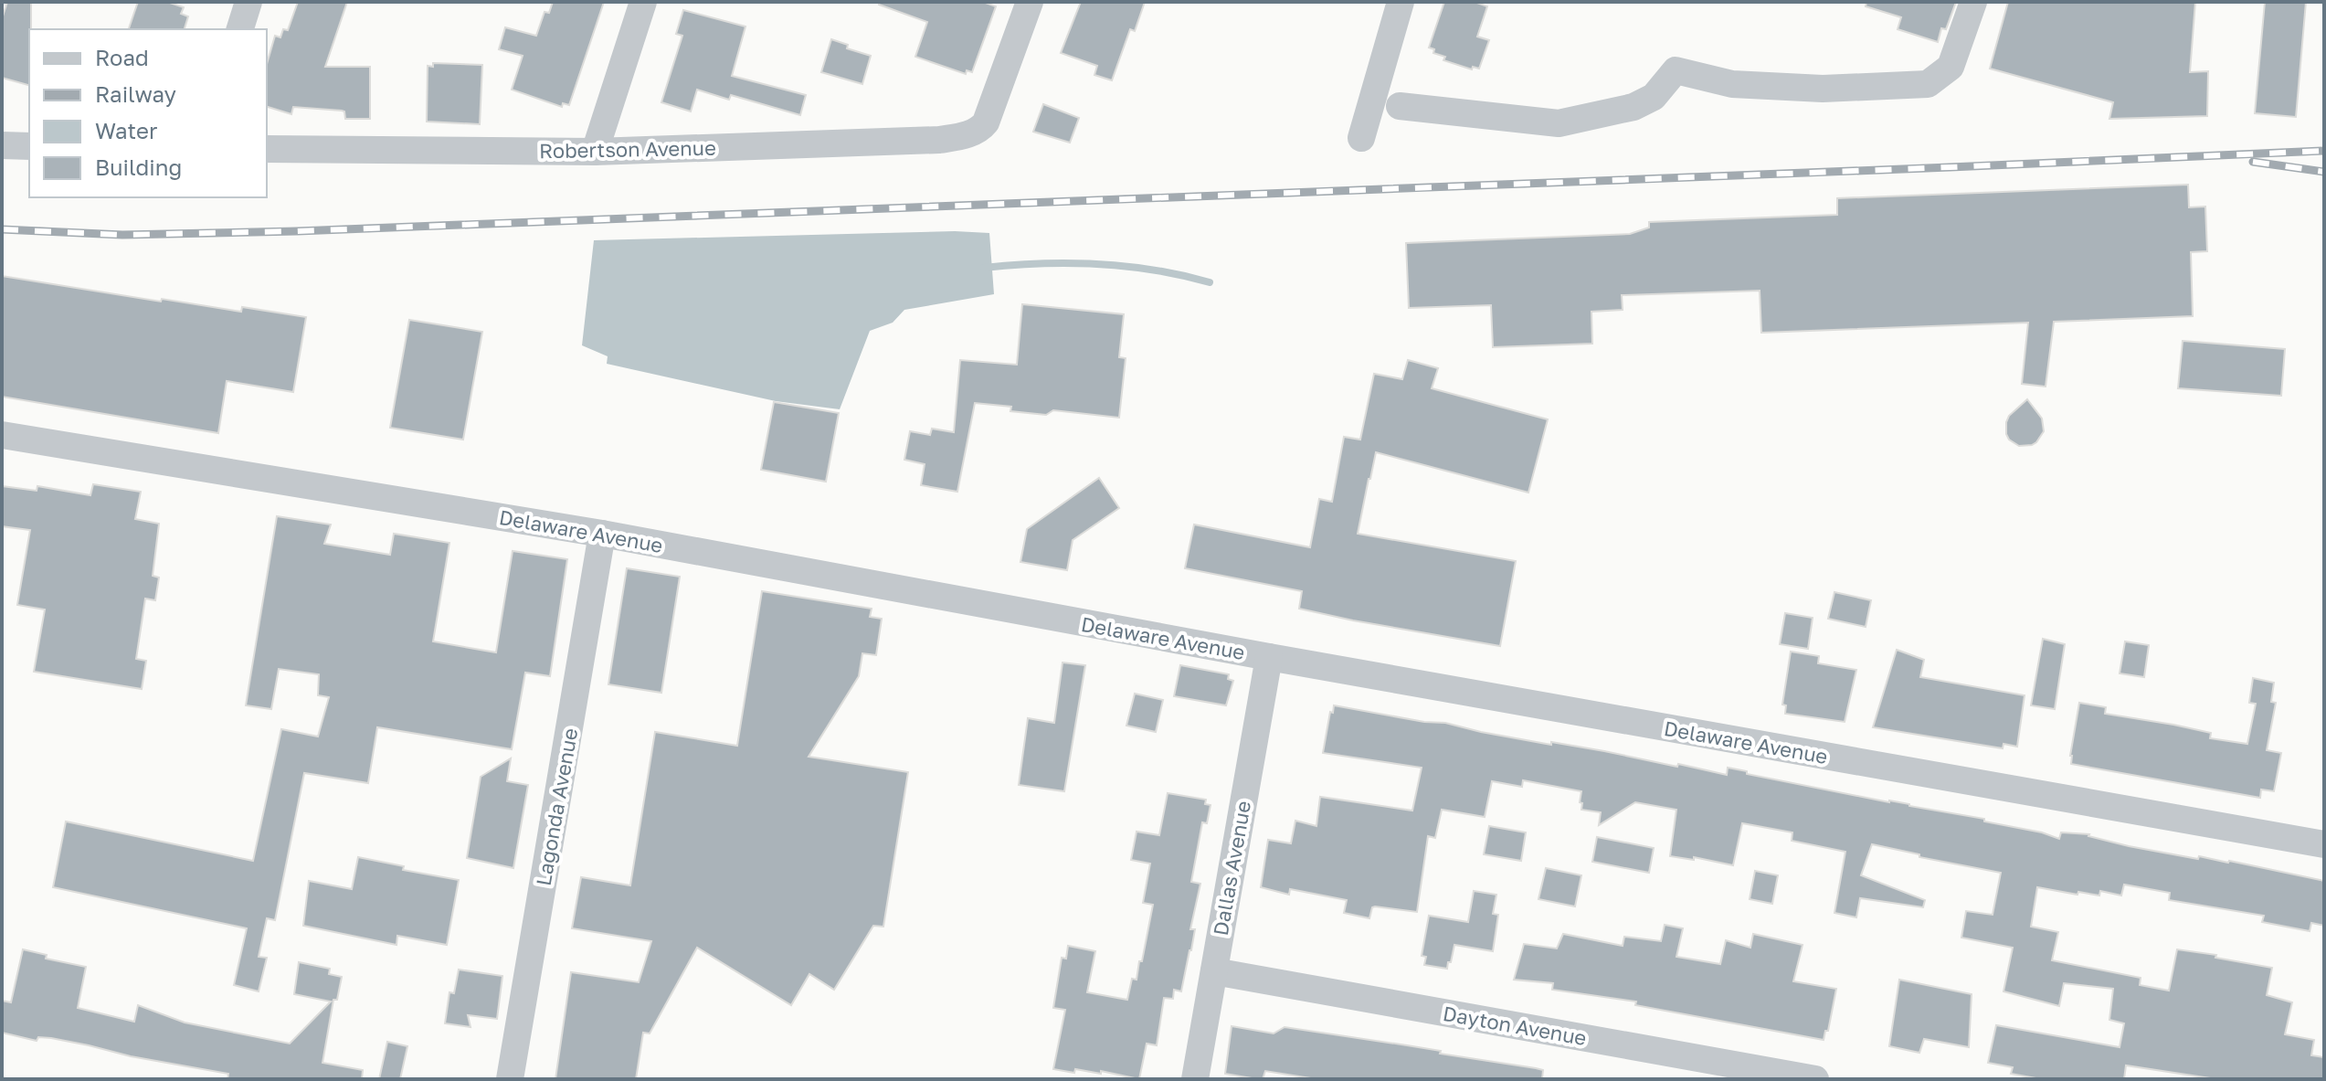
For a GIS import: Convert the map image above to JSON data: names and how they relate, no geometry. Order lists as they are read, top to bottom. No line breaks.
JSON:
{"streets":{"street":["Robertson Avenue","Delaware Avenue","Lagonda Avenue","Dallas Avenue","Dayton Avenue"]},"crossings":[["Delaware Avenue","Lagonda Avenue"],["Delaware Avenue","Dallas Avenue"],["Dallas Avenue","Dayton Avenue"]],"legend":["Road","Railway","Water","Building"]}
